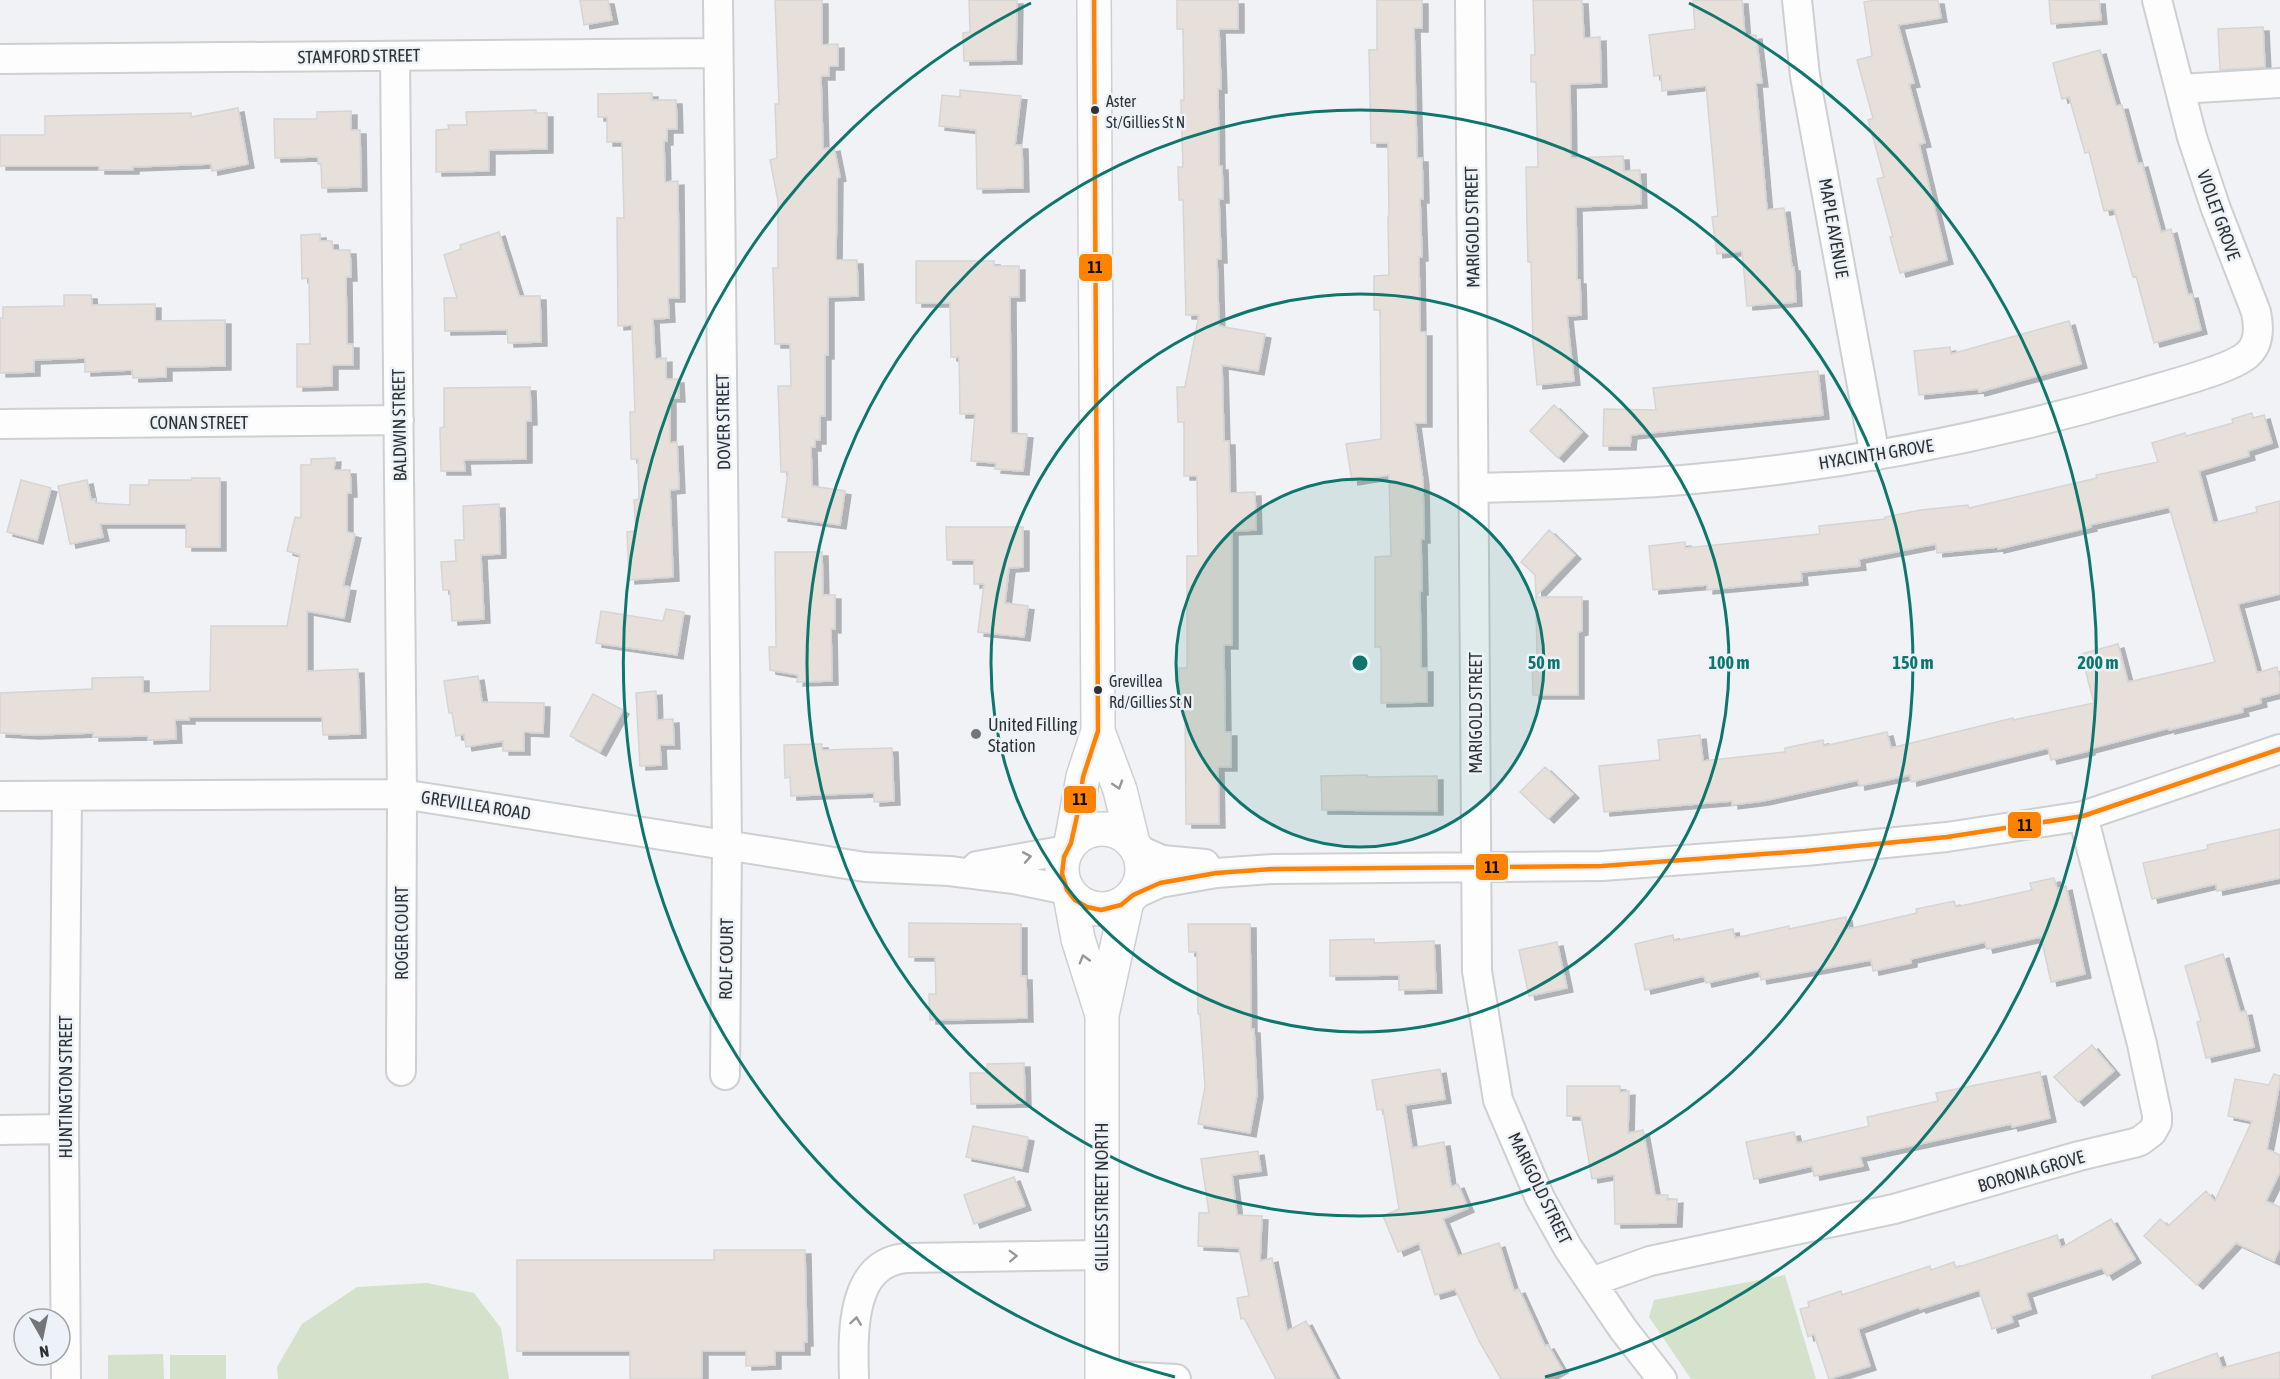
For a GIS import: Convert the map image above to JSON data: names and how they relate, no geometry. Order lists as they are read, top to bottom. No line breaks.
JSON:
{"streets":{"main road":["GILLIES STREET NORTH"],"street":["STAMFORD STREET","VIOLET GROVE","MARIGOLD STREET","MAPLE AVENUE","CONAN STREET","DOVER STREET","BALDWIN STREET","HYACINTH GROVE","GREVILLEA ROAD","ROGER COURT","ROLF COURT","HUNTINGTON STREET","BORONIA GROVE"]},"crossings":[["STAMFORD STREET","DOVER STREET"],["STAMFORD STREET","BALDWIN STREET"],["VIOLET GROVE","HYACINTH GROVE"],["MARIGOLD STREET","HYACINTH GROVE"],["MARIGOLD STREET","BORONIA GROVE"],["MAPLE AVENUE","HYACINTH GROVE"],["CONAN STREET","BALDWIN STREET"],["DOVER STREET","GREVILLEA ROAD"],["DOVER STREET","ROLF COURT"],["BALDWIN STREET","GREVILLEA ROAD"],["BALDWIN STREET","ROGER COURT"],["GREVILLEA ROAD","ROGER COURT"],["GREVILLEA ROAD","ROLF COURT"],["GREVILLEA ROAD","HUNTINGTON STREET"],["GREVILLEA ROAD","GILLIES STREET NORTH"]],"places":["Aster St/Gillies St N","Grevillea Rd/Gillies St N","United Filling Station"],"lines":["transit line 11"],"north":"bottom","rings":["50 m","100 m","150 m","200 m"]}
